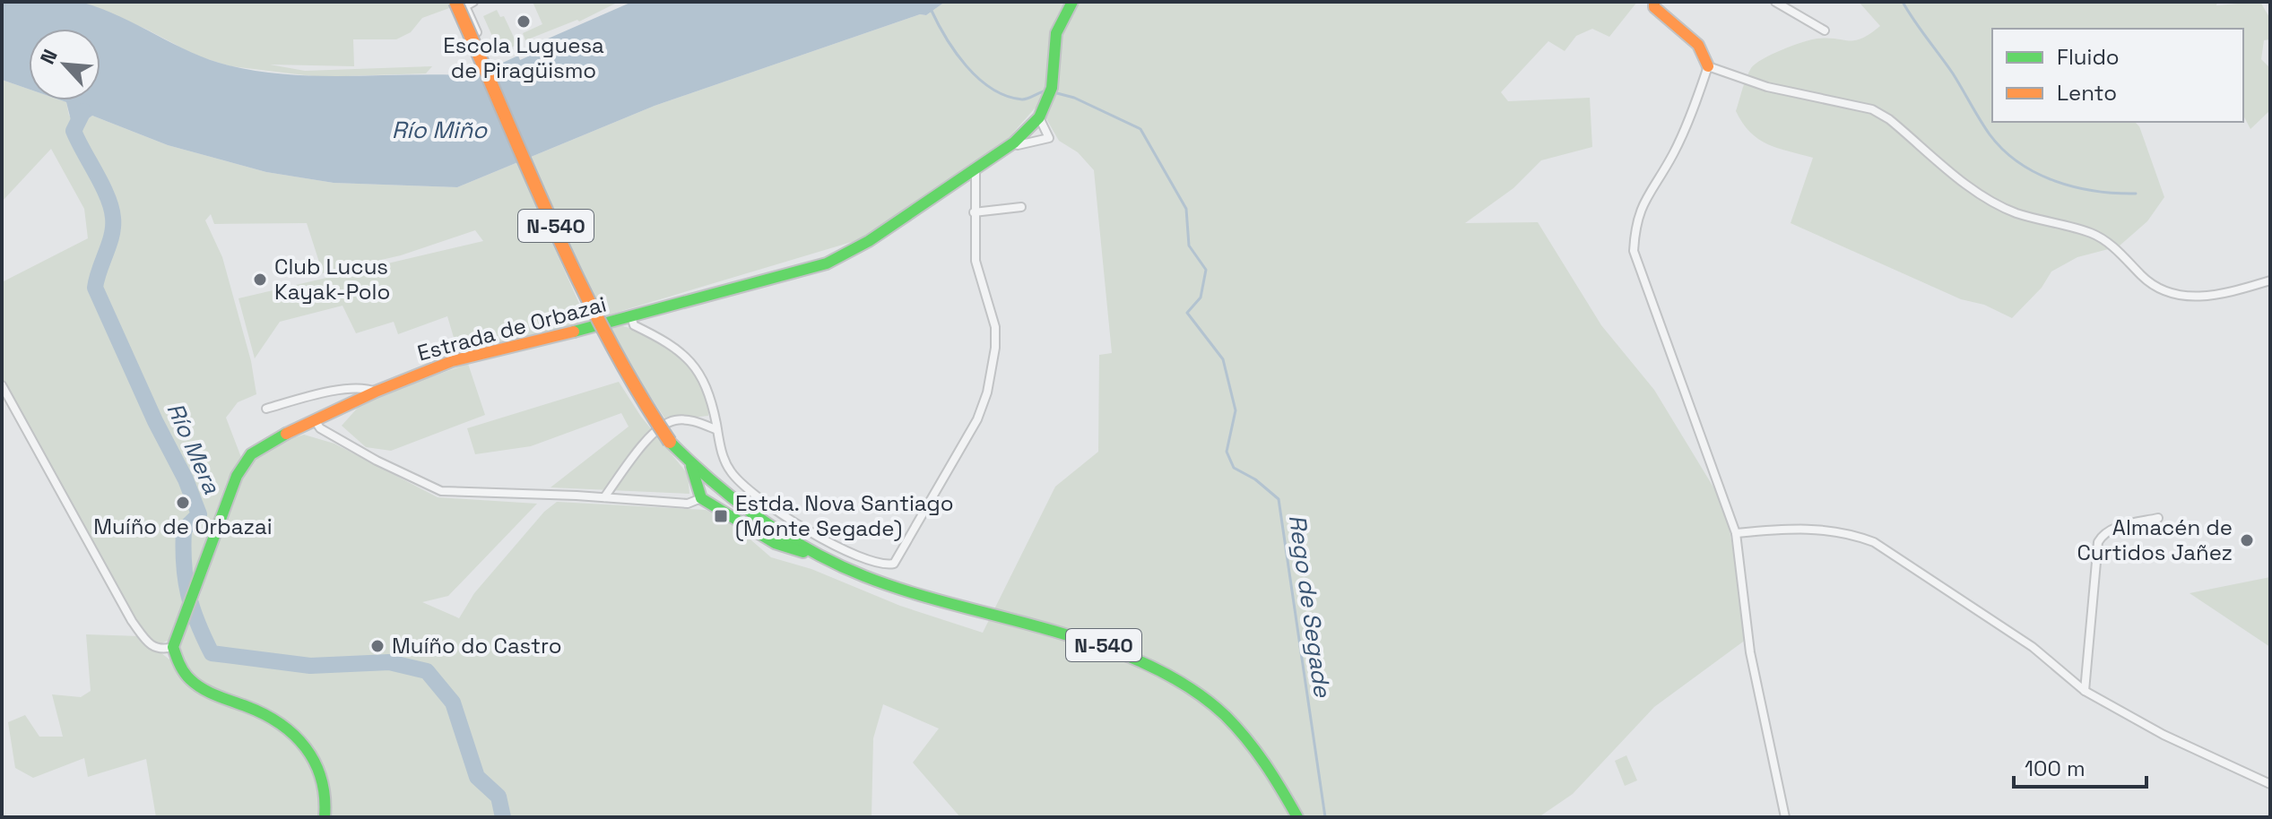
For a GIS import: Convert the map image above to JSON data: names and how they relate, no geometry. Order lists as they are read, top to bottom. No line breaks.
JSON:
{"streets":{"main road":["N-540","Estrada de Orbazai"]},"water":["Río Miño","Río Mera","Rego de Segade"],"places":{"other":["Escola Luguesa de Piragüismo","Club Lucus Kayak-Polo","Muíño de Orbazai","Almacén de Curtidos Jañez","Muíño do Castro"],"transit":["Estda. Nova Santiago (Monte Segade)"]},"legend":["Fluido","Lento"],"scale_bar":"100 m","north":"top left"}
